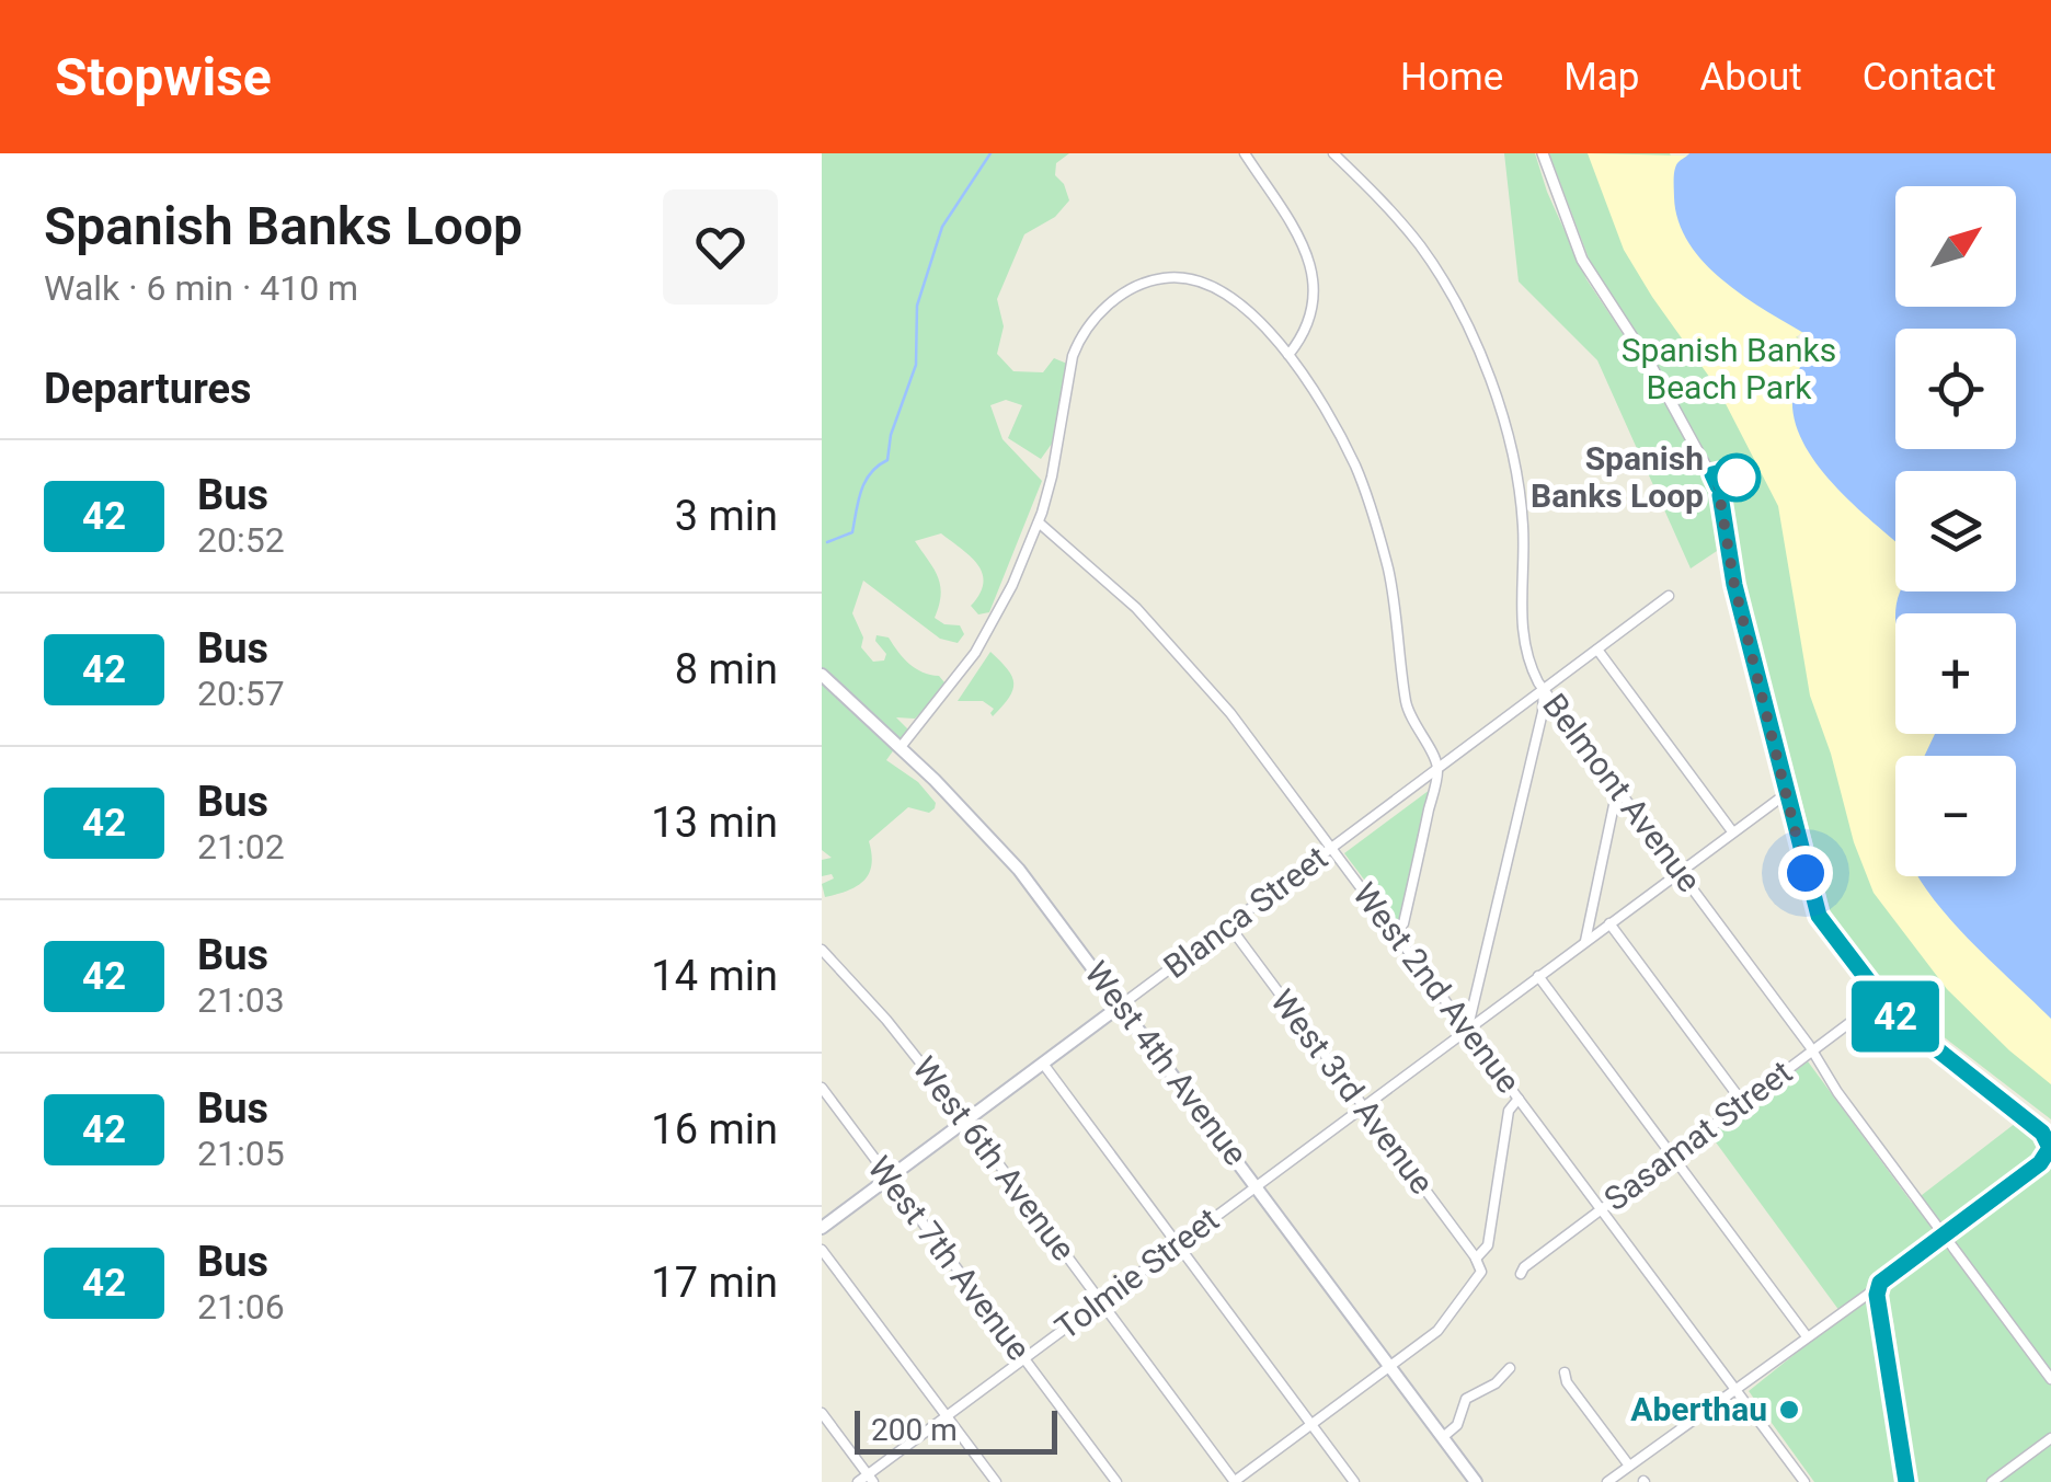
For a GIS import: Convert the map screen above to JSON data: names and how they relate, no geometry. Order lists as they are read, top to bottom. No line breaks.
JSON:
{"streets":{"main road":["Blanca Street","West 4th Avenue"],"street":["Belmont Avenue","West 2nd Avenue","West 3rd Avenue","Sasamat Street","West 6th Avenue","West 7th Avenue","Tolmie Street"]},"crossings":[["Belmont Avenue","Blanca Street"],["Belmont Avenue","Sasamat Street"],["Belmont Avenue","Tolmie Street"],["Blanca Street","West 2nd Avenue"],["Blanca Street","West 4th Avenue"],["Blanca Street","West 3rd Avenue"],["Blanca Street","West 6th Avenue"],["Blanca Street","West 7th Avenue"],["West 2nd Avenue","Sasamat Street"],["West 2nd Avenue","Tolmie Street"],["West 4th Avenue","Tolmie Street"],["West 3rd Avenue","Tolmie Street"],["West 6th Avenue","Tolmie Street"],["West 7th Avenue","Tolmie Street"]],"parks":["Spanish Banks Beach Park"],"places":["Spanish Banks Loop","Aberthau"],"lines":["bus line 42"],"scale_bar":"200 m","north":"top right","page":{"header":"Stopwise","nav":["Home","Map","About","Contact"],"heading":[["Spanish Banks Loop","Walk · 6 min · 410 m"],"Departures"],"on_map":"42","map_buttons":["+","−"],"list":[{"mark":"42","name":"Bus","note":"20:52","value":"3 min"},{"mark":"42","name":"Bus","note":"20:57","value":"8 min"},{"mark":"42","name":"Bus","note":"21:02","value":"13 min"},{"mark":"42","name":"Bus","note":"21:03","value":"14 min"},{"mark":"42","name":"Bus","note":"21:05","value":"16 min"},{"mark":"42","name":"Bus","note":"21:06","value":"17 min"}],"scale":"200 m"}}
